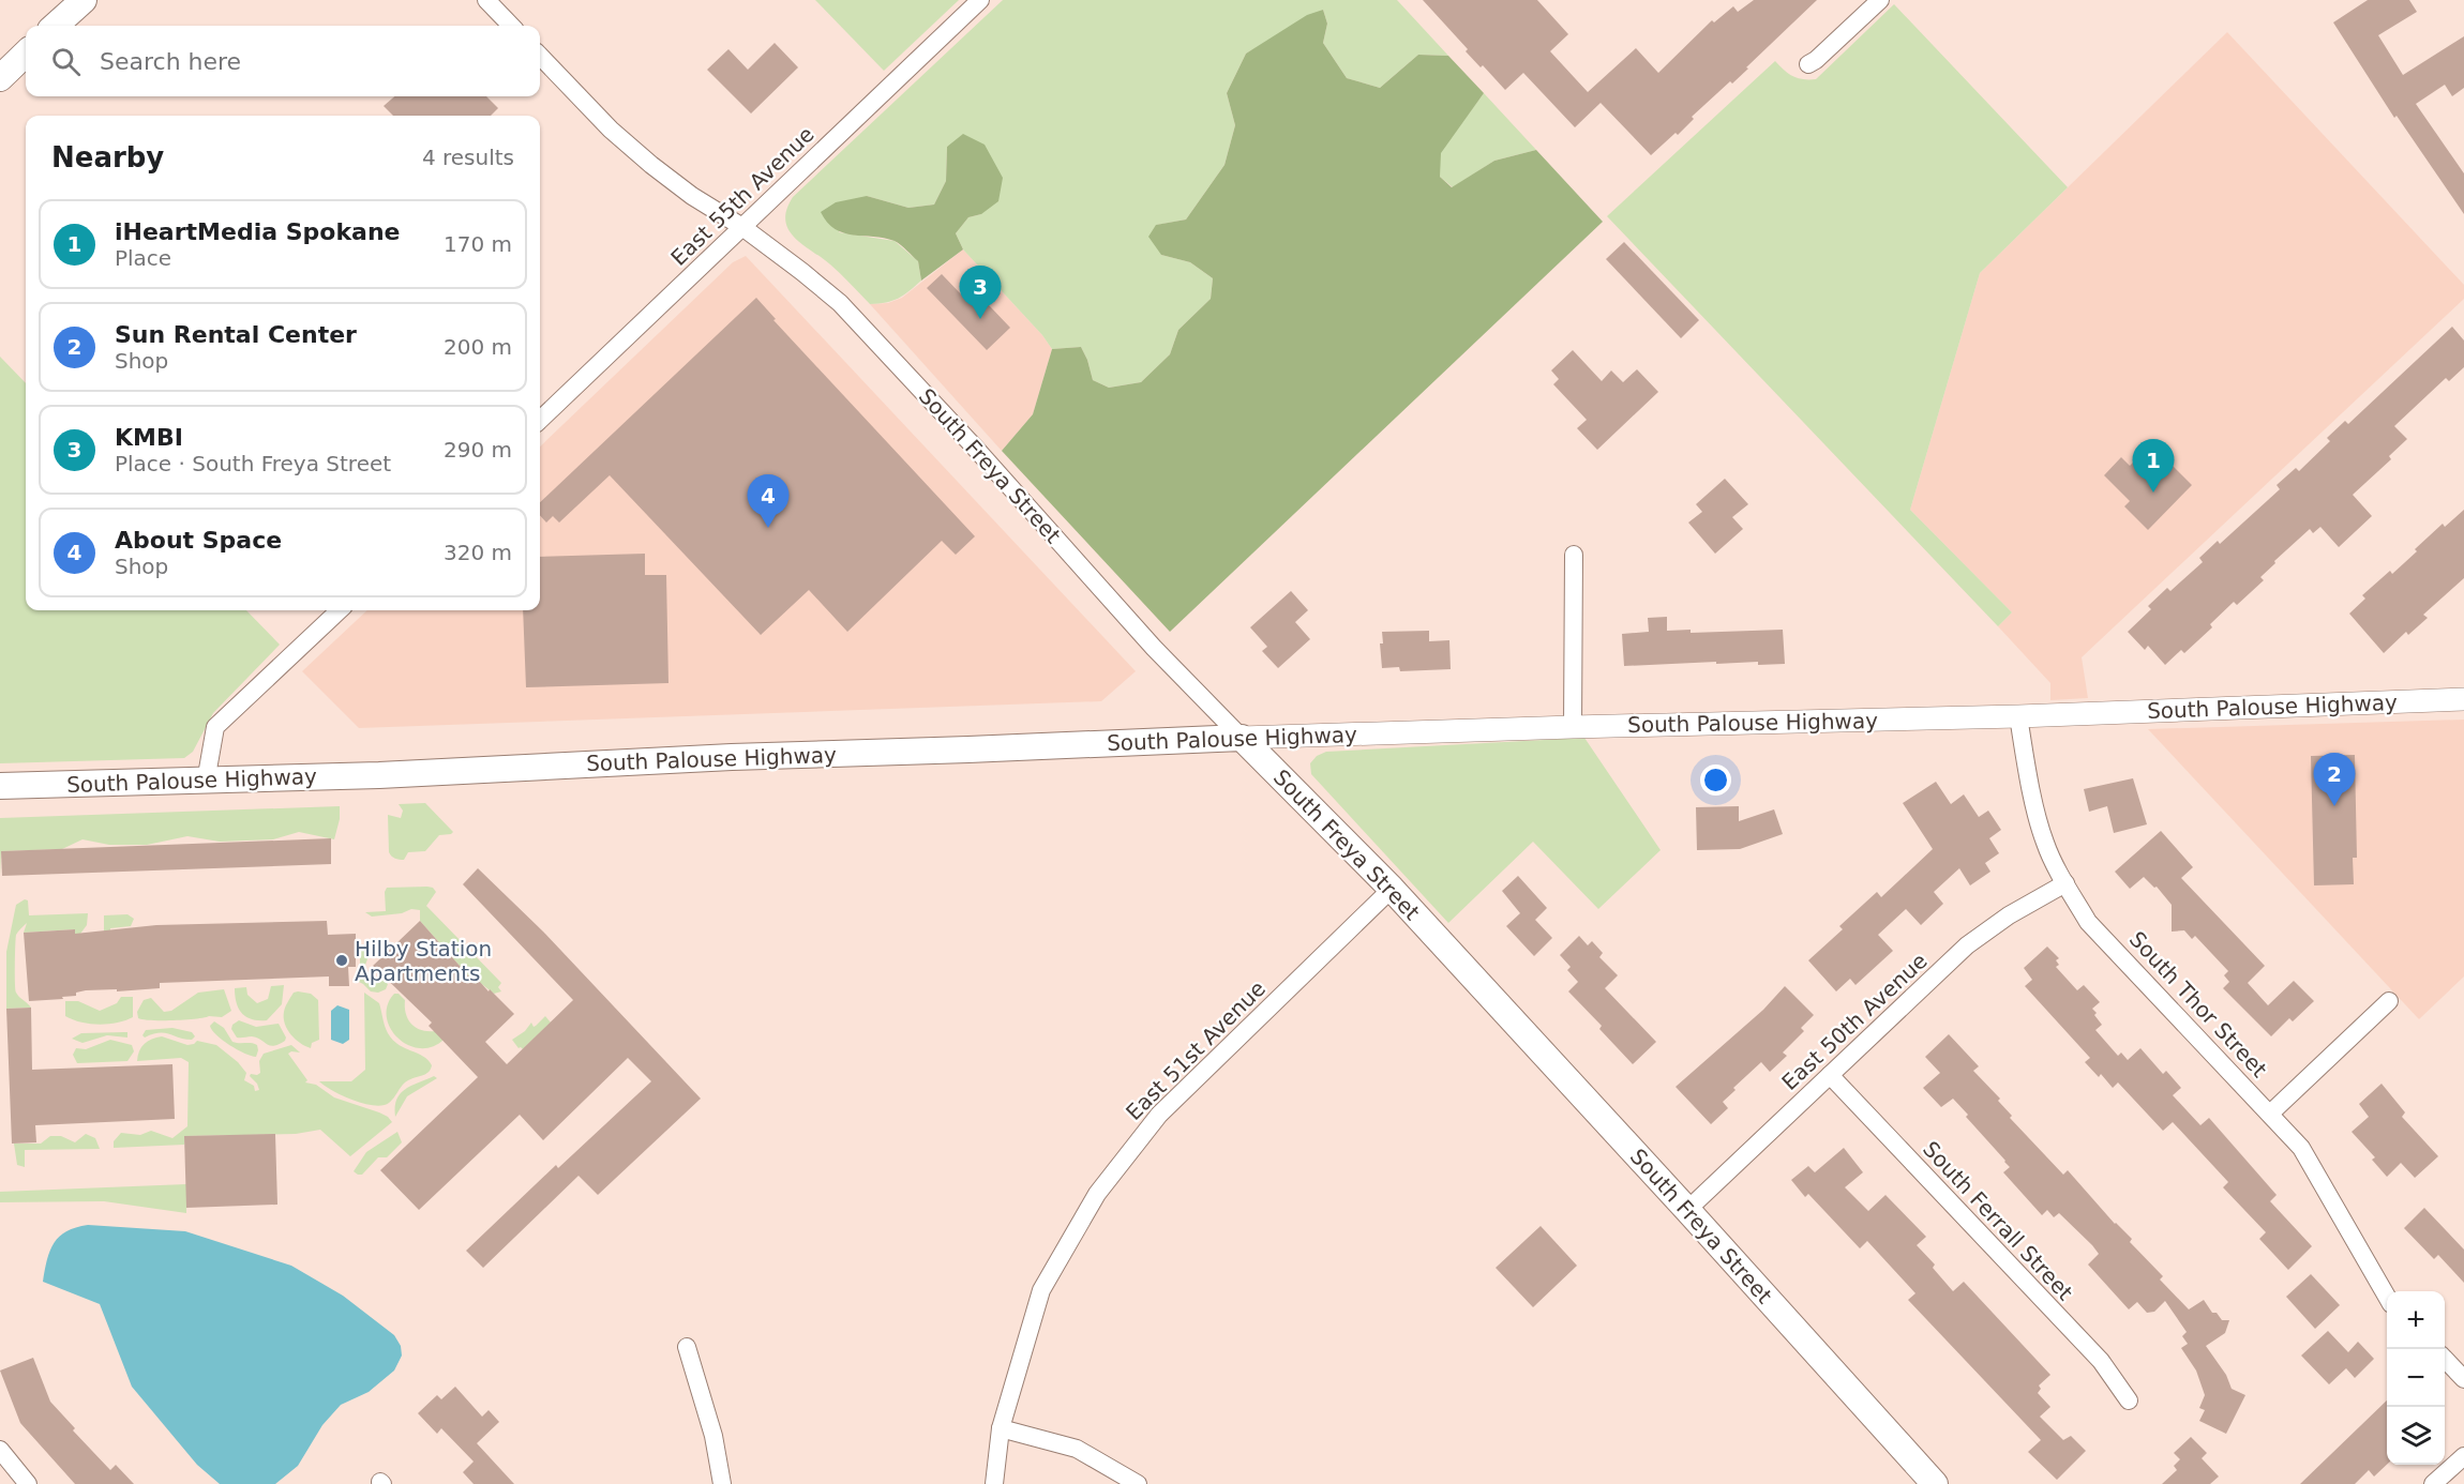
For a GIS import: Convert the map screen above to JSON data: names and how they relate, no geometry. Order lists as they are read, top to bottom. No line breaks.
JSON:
{"streets":{"main road":["South Freya Street","South Palouse Highway"],"street":["East 55th Avenue","South Thor Street","East 50th Avenue","East 51st Avenue","South Ferrall Street"]},"crossings":[["East 55th Avenue","South Freya Street"],["South Freya Street","South Palouse Highway"],["South Freya Street","East 50th Avenue"],["South Freya Street","East 51st Avenue"],["South Palouse Highway","South Thor Street"],["South Thor Street","East 50th Avenue"],["East 50th Avenue","South Ferrall Street"]],"places":["Hilby Station Apartments"],"page":{"search":"Search here","heading":["Nearby","4 results"],"list":[{"mark":"1","name":"iHeartMedia Spokane","note":"Place","value":"170 m"},{"mark":"2","name":"Sun Rental Center","note":"Shop","value":"200 m"},{"mark":"3","name":"KMBI","note":"Place · South Freya Street","value":"290 m"},{"mark":"4","name":"About Space","note":"Shop","value":"320 m"}],"pins":["3","1","4","2"],"map_buttons":["+","−"]}}
